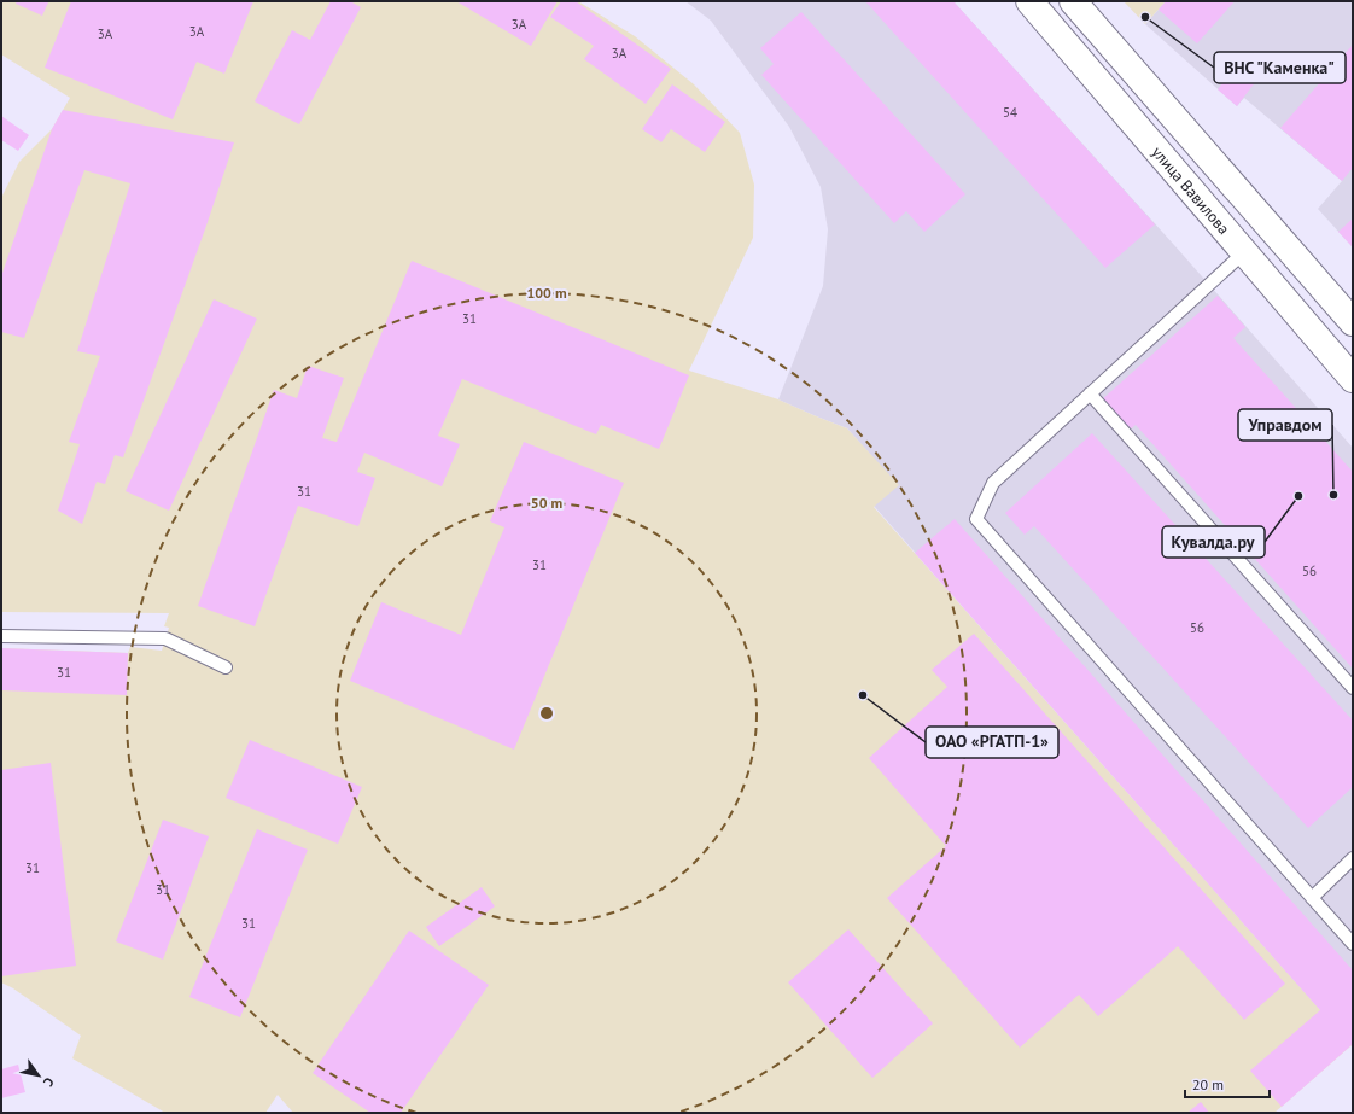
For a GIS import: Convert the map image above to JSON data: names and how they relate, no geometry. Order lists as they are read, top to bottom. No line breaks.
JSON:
{"streets":{"main road":["улица Вавилова"]},"places":["ВНС \"Каменка\"","Управдом","Кувалда.ру","ОАО «РГАТП-1»"],"house_numbers":["3А","3А","3А","3А","54","31","31","31","56","56","31","31","31","31"],"scale_bar":"20 m","north":"bottom right","rings":["100 m","50 m"]}
